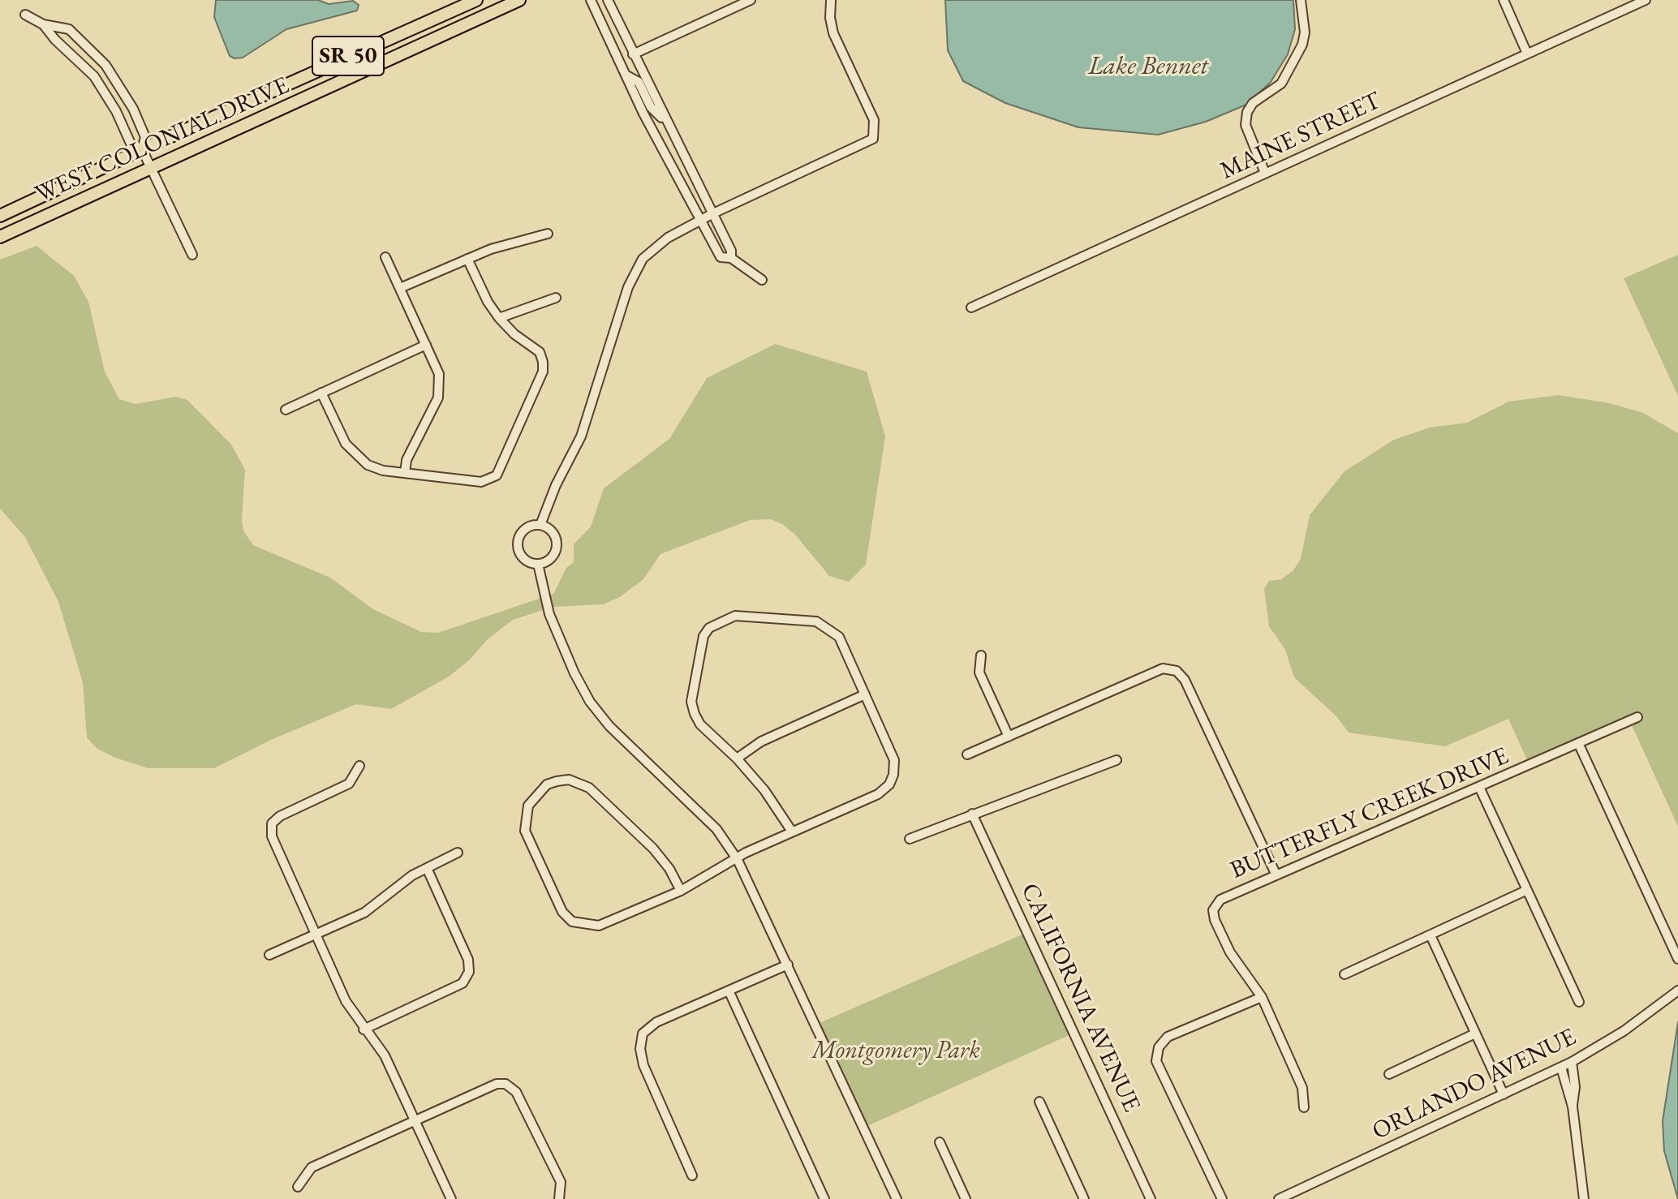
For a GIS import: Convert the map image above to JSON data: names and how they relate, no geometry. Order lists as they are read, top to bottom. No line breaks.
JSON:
{"streets":{"highway":["SR 50","WEST COLONIAL DRIVE"],"street":["MAINE STREET","BUTTERFLY CREEK DRIVE","CALIFORNIA AVENUE","ORLANDO AVENUE"]},"water":["Lake Bennet"],"parks":["Montgomery Park"]}
